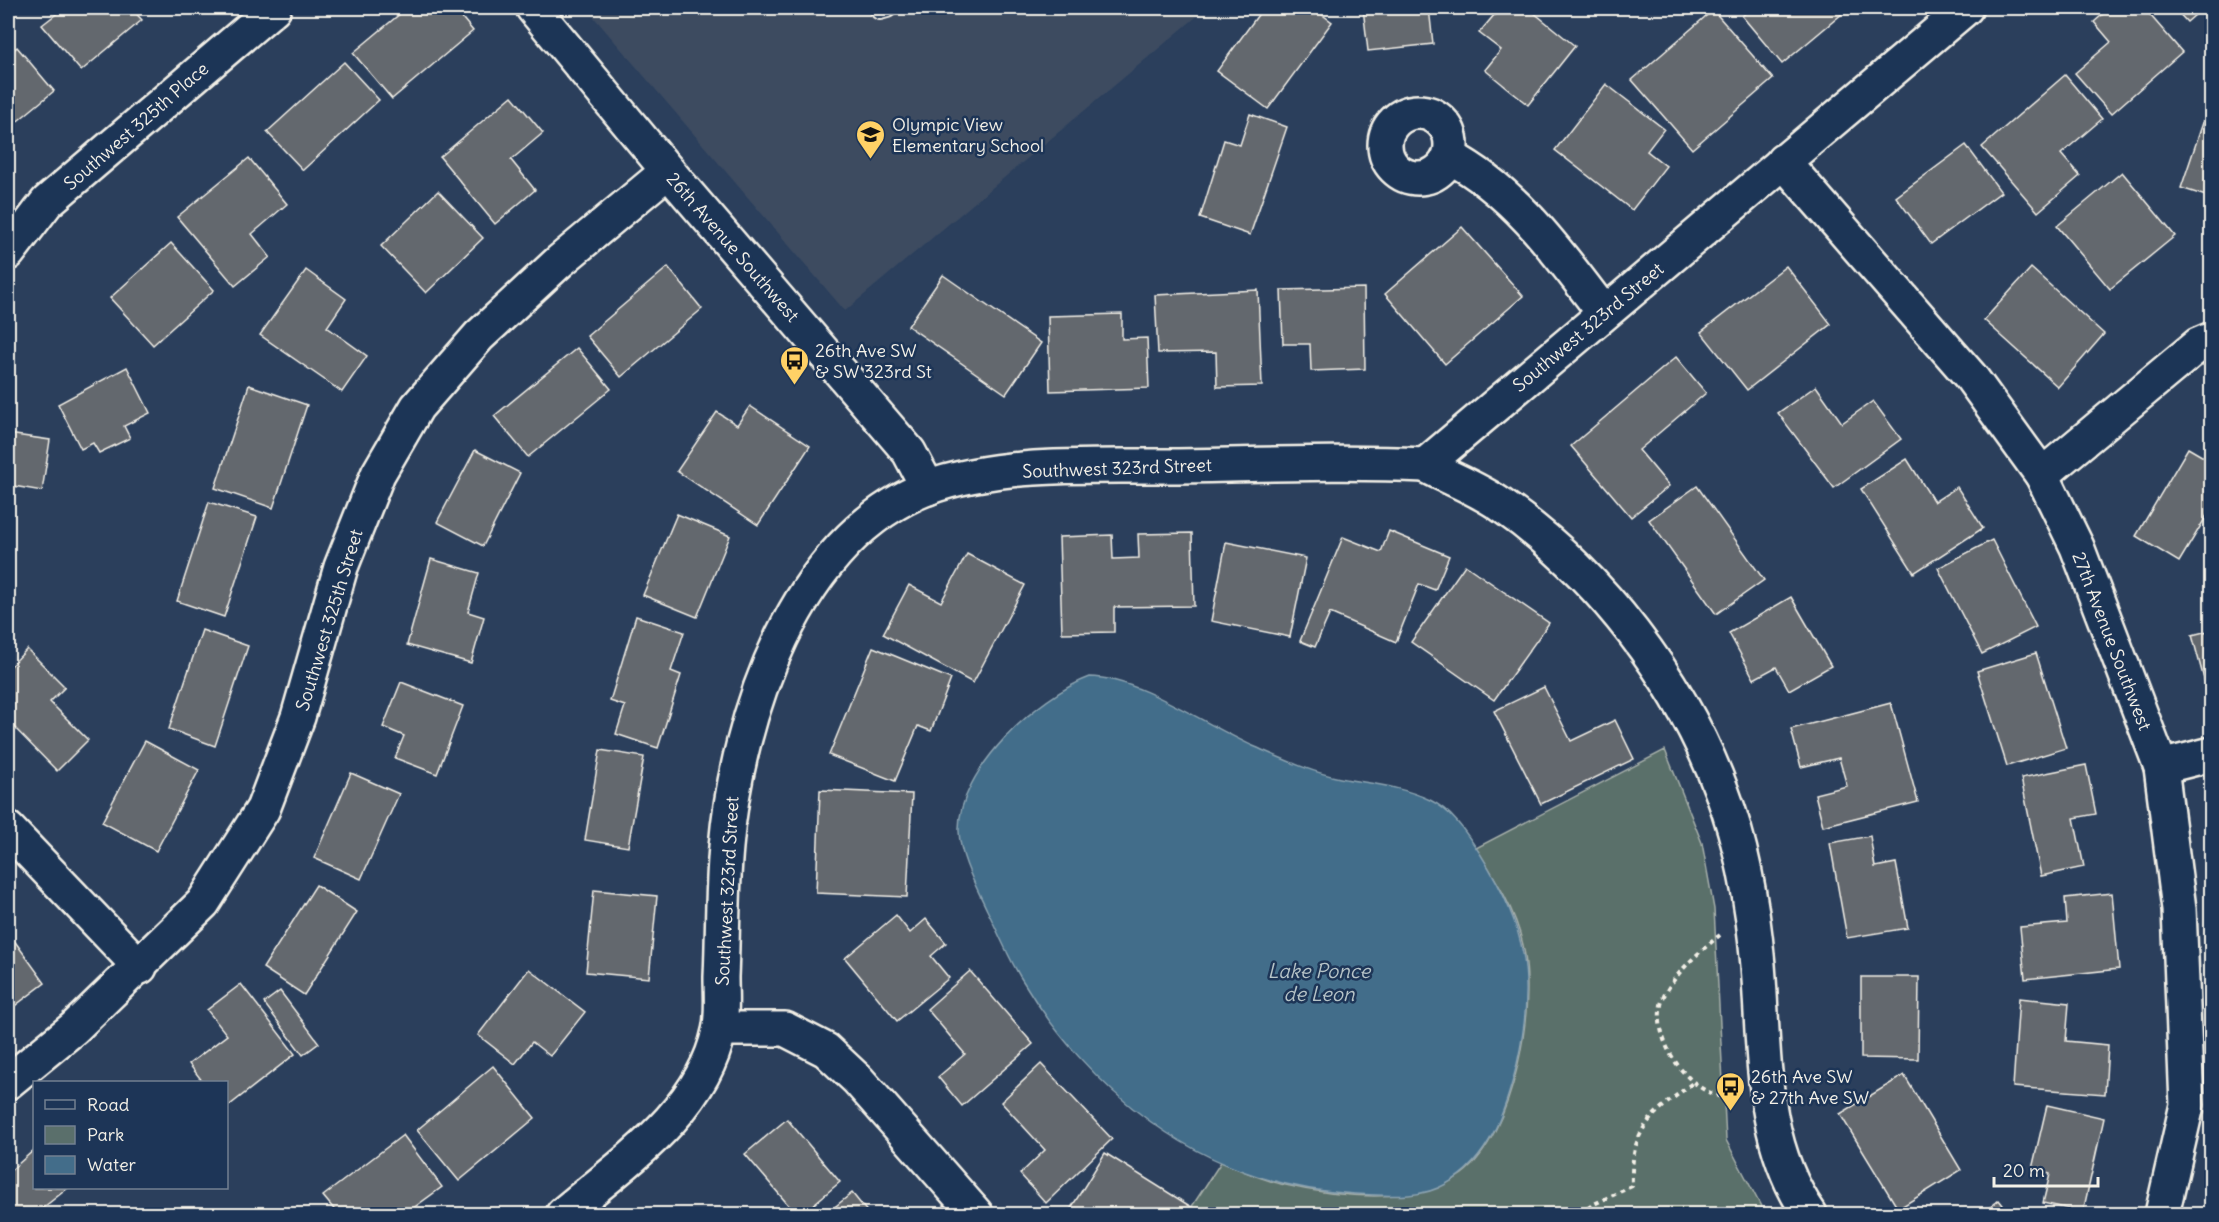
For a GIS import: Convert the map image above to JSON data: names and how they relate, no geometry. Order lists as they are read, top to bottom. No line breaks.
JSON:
{"streets":{"street":["Southwest 325th Place","26th Avenue Southwest","Southwest 323rd Street","Southwest 325th Street","27th Avenue Southwest"]},"crossings":[["26th Avenue Southwest","Southwest 323rd Street"],["26th Avenue Southwest","Southwest 325th Street"],["Southwest 323rd Street","27th Avenue Southwest"]],"water":["Lake Ponce de Leon"],"places":{"school or university":["Olympic View Elementary School"],"bus stop":["26th Ave SW & SW 323rd St","26th Ave SW & 27th Ave SW"]},"legend":["Road","Park","Water"],"scale_bar":"20 m"}
